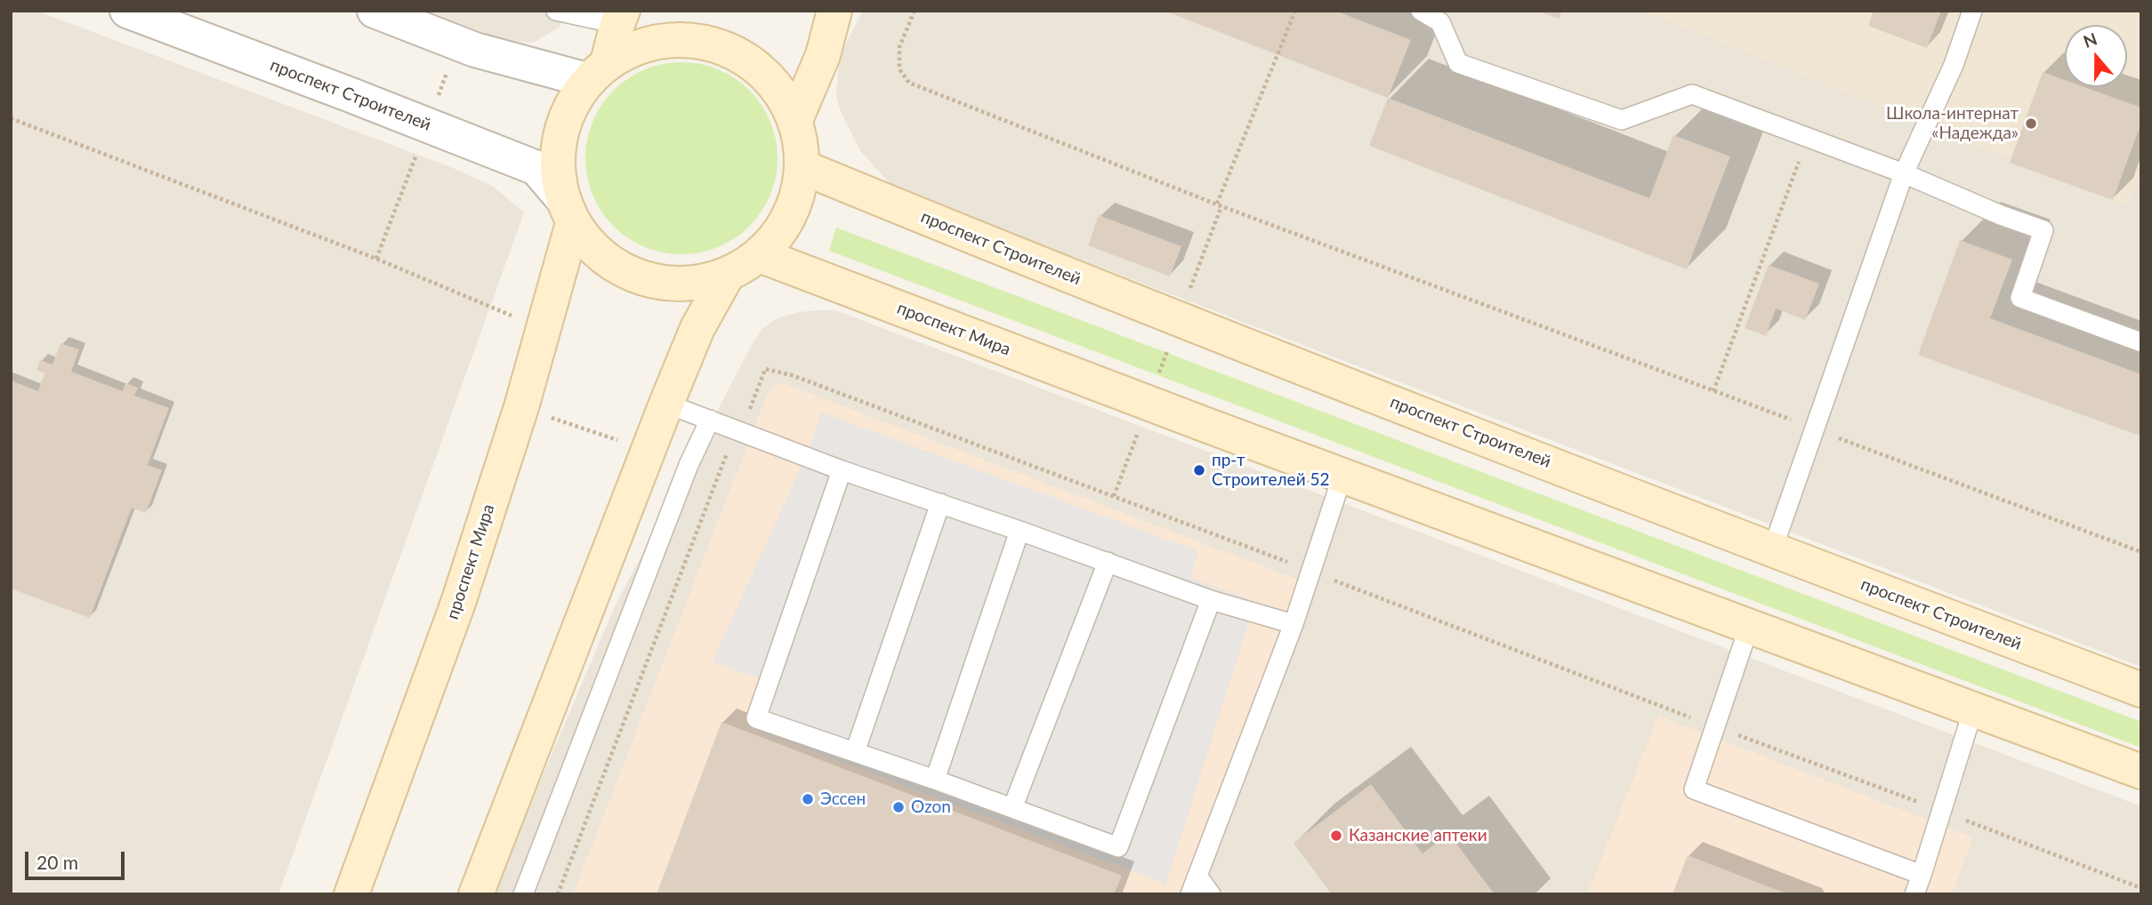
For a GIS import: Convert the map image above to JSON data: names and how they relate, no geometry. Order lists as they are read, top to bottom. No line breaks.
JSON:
{"streets":{"main road":["проспект Строителей","проспект Мира"]},"crossings":[["проспект Строителей","проспект Мира"]],"places":["Школа-интернат «Надежда»","пр-т Строителей 52","Эссен","Ozon","Казанские аптеки"],"scale_bar":"20 m","north":"top"}
